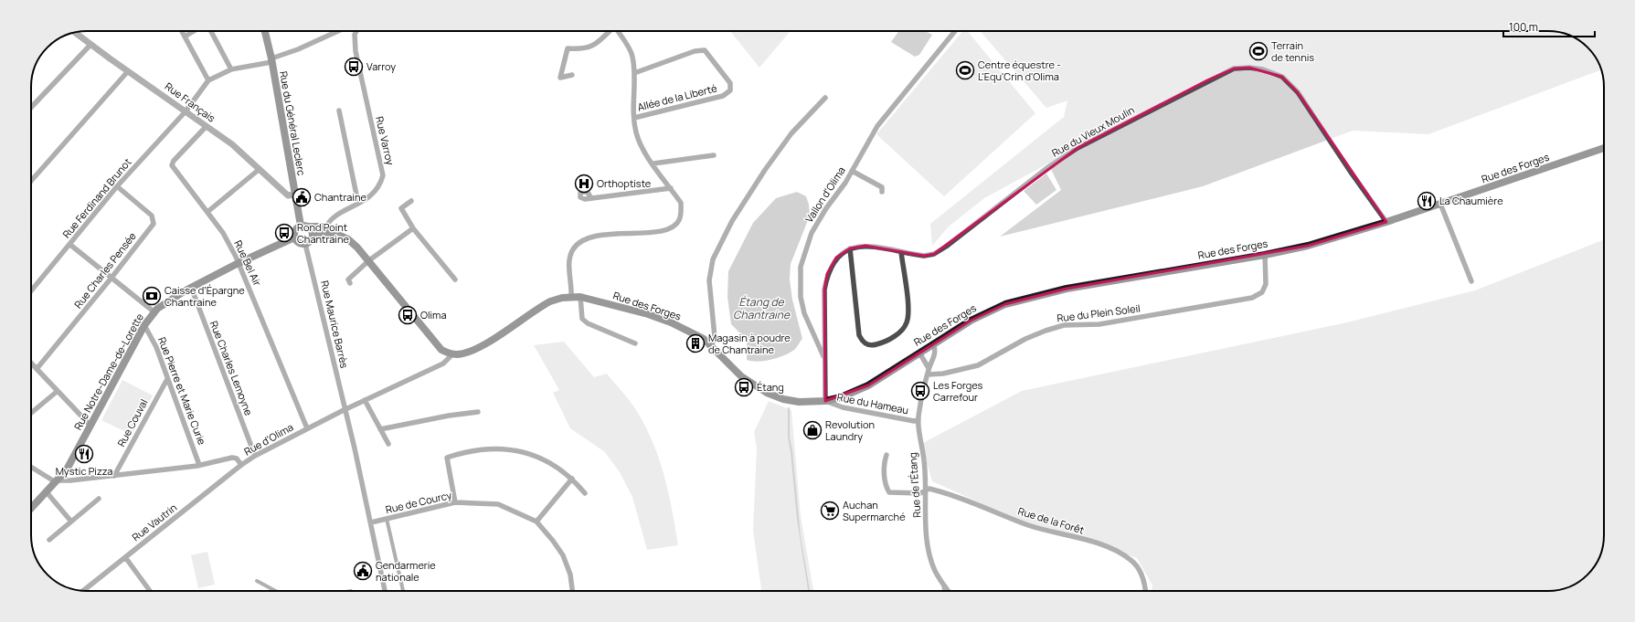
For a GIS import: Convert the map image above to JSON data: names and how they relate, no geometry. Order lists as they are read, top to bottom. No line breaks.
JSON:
{"streets":{"main road":["Rue du Général Leclerc","Rue des Forges","Rue Notre-Dame-de-Lorette"],"street":["Allée de la Liberté","Rue Français","Rue du Vieux Moulin","Rue Varroy","Vallon d'Olima","Rue Ferdinand Brunot","Rue Bel Air","Rue Charles Pensée","Rue du Plein Soleil","Rue Maurice Barrès","Rue Charles Lemoyne","Rue Pierre et Marie Curie","Rue du Hameau","Rue Couval","Rue d'Olima","Rue de l'Étang","Rue de Courcy","Rue de la Forêt","Rue Vautrin"]},"crossings":[["Rue Français","Rue du Général Leclerc"],["Rue Français","Rue Ferdinand Brunot"],["Rue Français","Rue Bel Air"],["Rue du Général Leclerc","Rue Maurice Barrès"],["Rue du Général Leclerc","Rue Notre-Dame-de-Lorette"],["Rue du Vieux Moulin","Rue des Forges"],["Rue du Vieux Moulin","Vallon d'Olima"],["Rue des Forges","Vallon d'Olima"],["Rue des Forges","Rue du Plein Soleil"],["Rue des Forges","Rue du Hameau"],["Rue des Forges","Rue d'Olima"],["Rue des Forges","Rue de l'Étang"],["Vallon d'Olima","Rue du Hameau"],["Rue Ferdinand Brunot","Rue Charles Pensée"],["Rue Bel Air","Rue Notre-Dame-de-Lorette"],["Rue Bel Air","Rue d'Olima"],["Rue du Plein Soleil","Rue de l'Étang"],["Rue Maurice Barrès","Rue Notre-Dame-de-Lorette"],["Rue Maurice Barrès","Rue d'Olima"],["Rue Maurice Barrès","Rue de Courcy"],["Rue Charles Lemoyne","Rue Notre-Dame-de-Lorette"],["Rue Charles Lemoyne","Rue d'Olima"],["Rue Notre-Dame-de-Lorette","Rue Pierre et Marie Curie"],["Rue Notre-Dame-de-Lorette","Rue d'Olima"],["Rue Pierre et Marie Curie","Rue Couval"],["Rue Pierre et Marie Curie","Rue d'Olima"],["Rue du Hameau","Rue de l'Étang"],["Rue Couval","Rue d'Olima"],["Rue d'Olima","Rue Vautrin"],["Rue de l'Étang","Rue de la Forêt"]],"water":["Étang de Chantraine"],"places":{"sports":["Terrain de tennis","Centre équestre - L'Equ'Crin d'Olima"],"bus stop":["Varroy","Rond Point Chantraine","Olima","Étang","Les Forges Carrefour"],"hospital":["Orthoptiste"],"public building":["Chantraine","Gendarmerie nationale"],"restaurant":["La Chaumière","Mystic Pizza"],"bank":["Caisse d’Épargne Chantraine"],"building":["Magasin à poudre de Chantraine"],"shop":["Revolution Laundry"],"supermarket":["Auchan Supermarché"]},"scale_bar":"100 m"}
